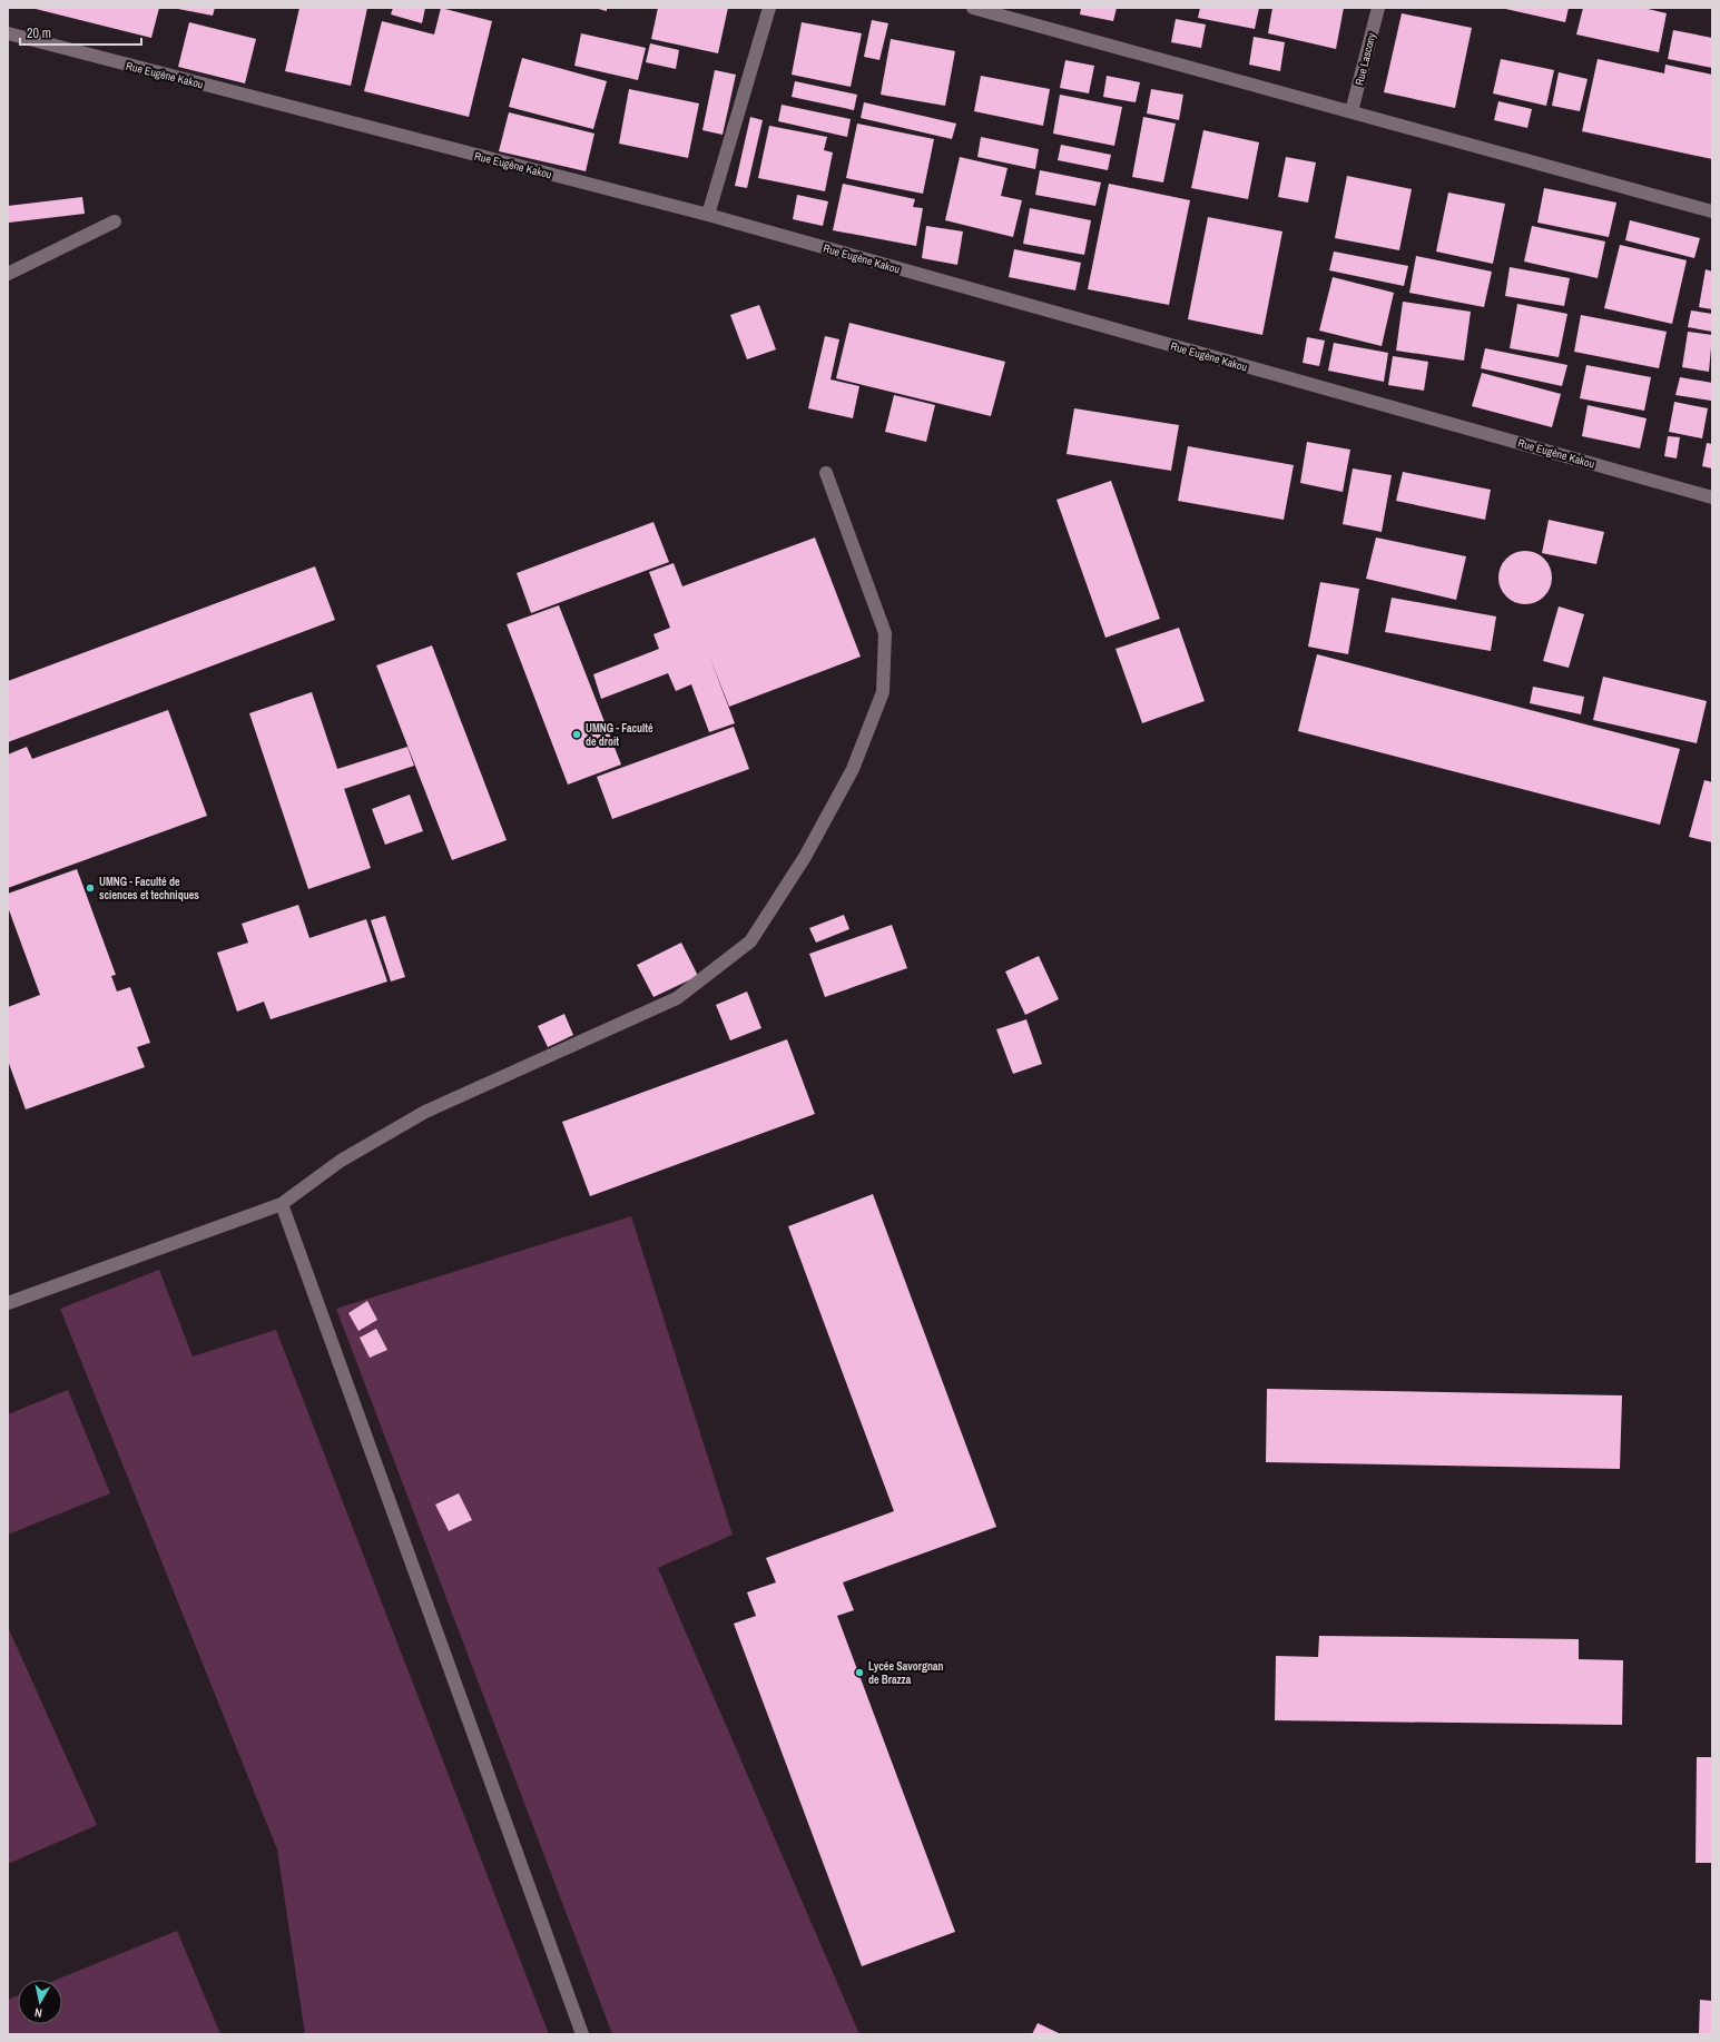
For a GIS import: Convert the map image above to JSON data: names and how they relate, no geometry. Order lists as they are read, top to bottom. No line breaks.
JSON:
{"streets":{"street":["Rue Lascony","Rue Eugène Kakou"]},"places":["UMNG - Faculté de droit","UMNG - Faculté de sciences et techniques","Lycée Savorgnan de Brazza"],"scale_bar":"20 m","north":"bottom"}
